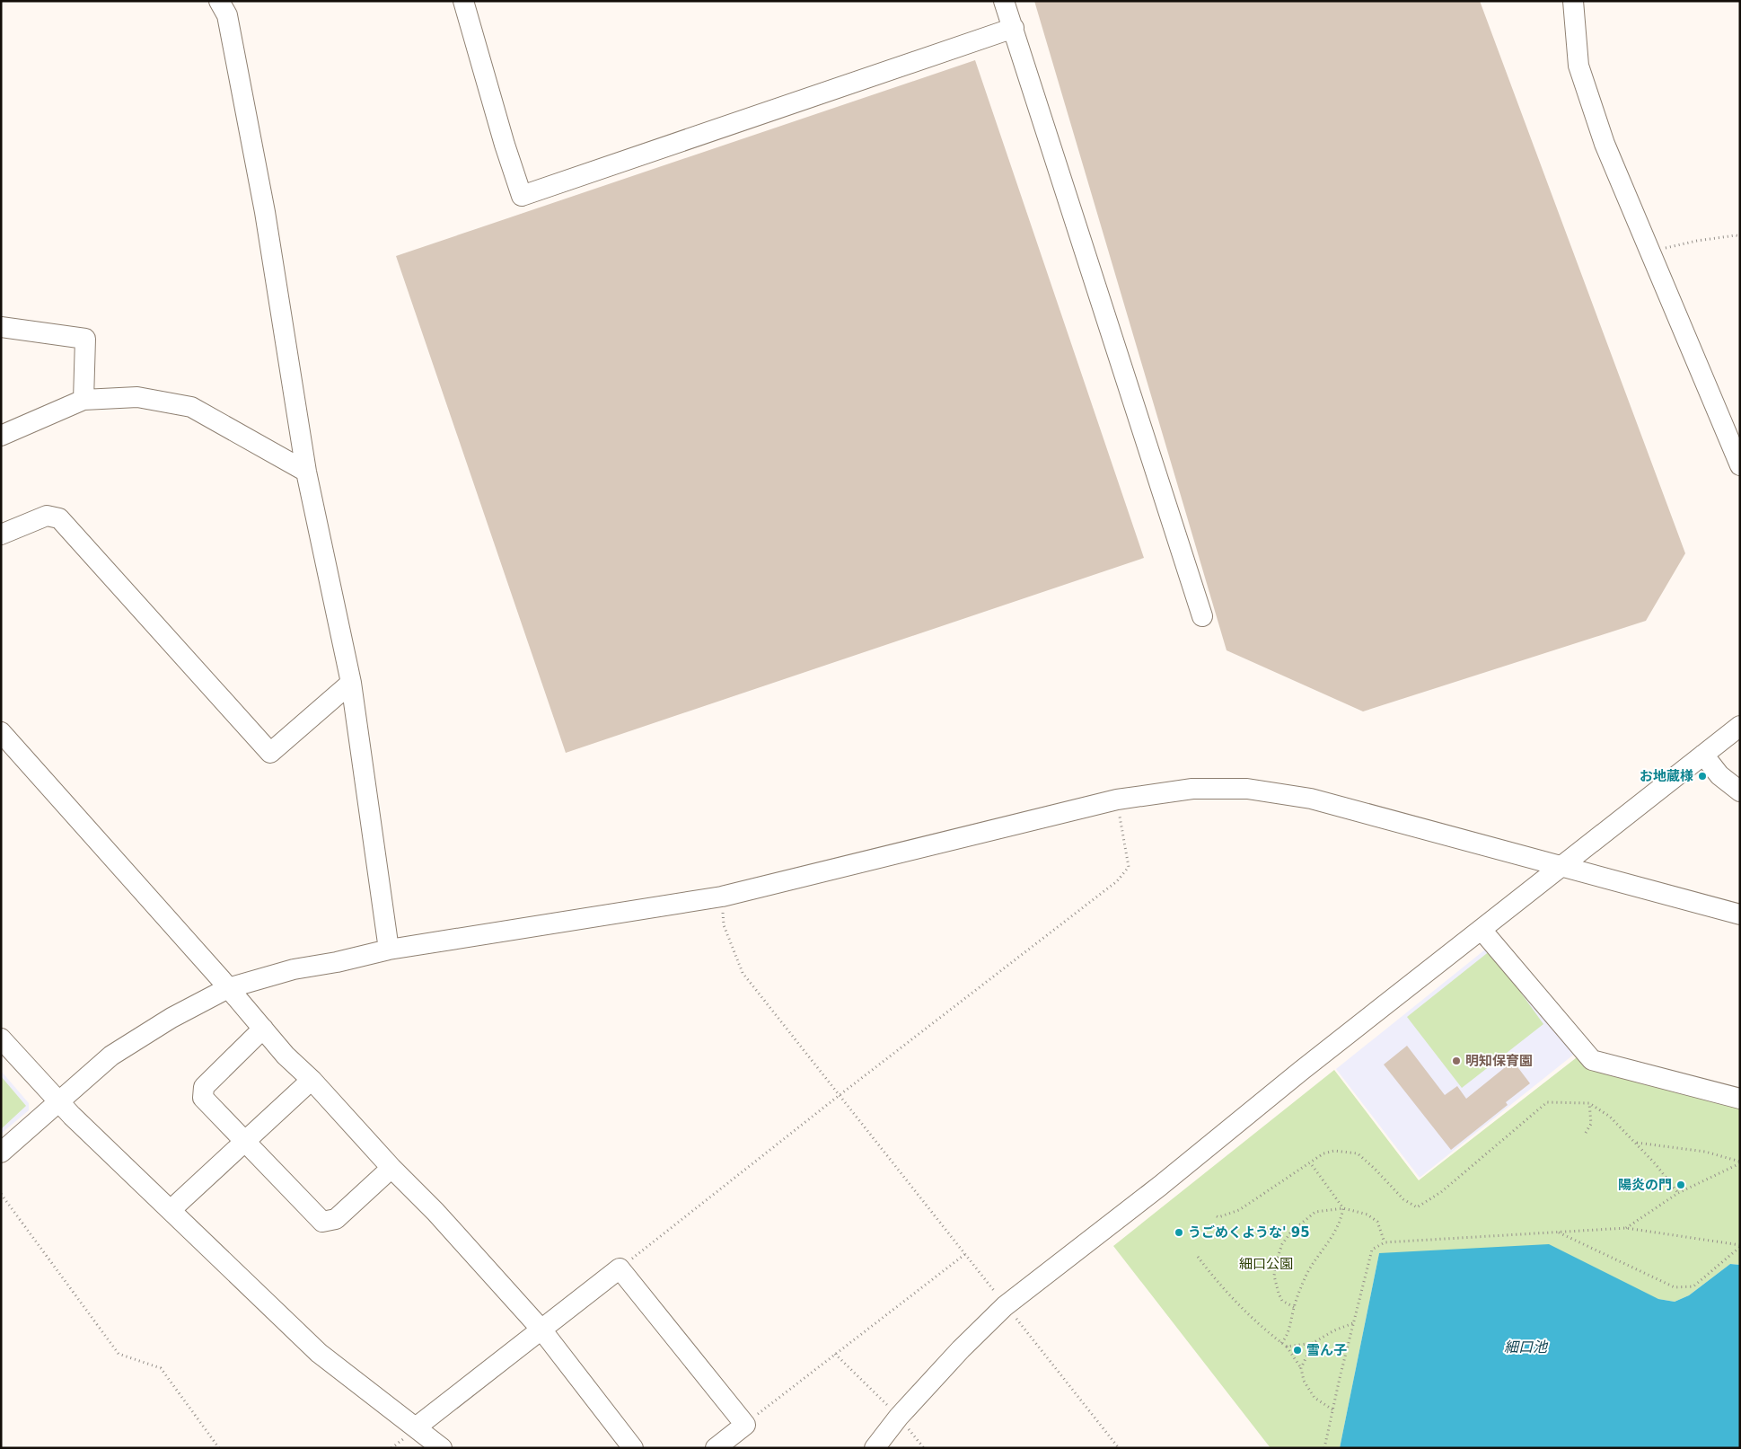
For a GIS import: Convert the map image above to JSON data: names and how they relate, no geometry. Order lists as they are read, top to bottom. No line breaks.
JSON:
{"water":["細口池"],"parks":["細口公園"],"places":["お地蔵様","明知保育園","陽炎の門","うごめくような' 95","雪ん子"]}
